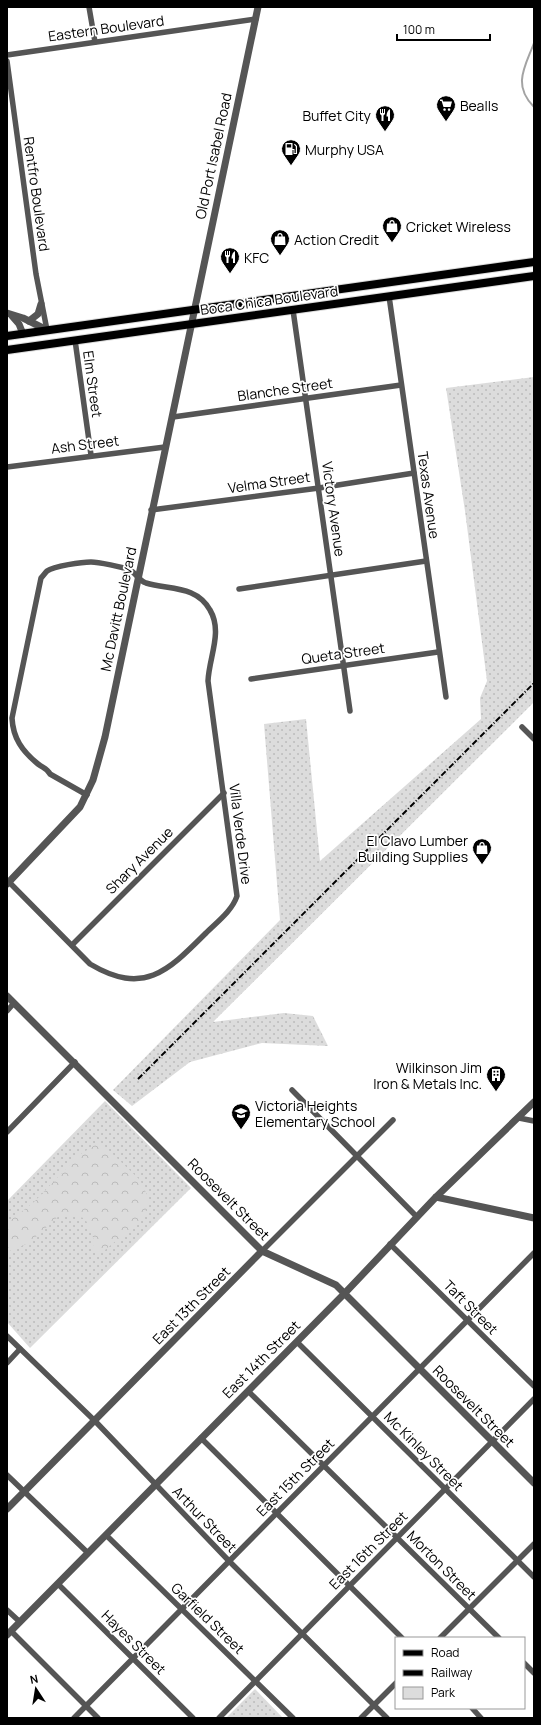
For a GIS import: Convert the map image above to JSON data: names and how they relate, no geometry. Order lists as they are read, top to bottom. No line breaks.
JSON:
{"streets":{"main road":["Boca Chica Boulevard"],"street":["Eastern Boulevard","Old Port Isabel Road","Rentfro Boulevard","Elm Street","Blanche Street","Ash Street","Velma Street","Texas Avenue","Victory Avenue","Mc Davitt Boulevard","Queta Street","Villa Verde Drive","Shary Avenue","Roosevelt Street","East 13th Street","Taft Street","East 14th Street","Mc Kinley Street","East 15th Street","Arthur Street","East 16th Street","Morton Street","Garfield Street","Hayes Street"]},"crossings":[["Eastern Boulevard","Old Port Isabel Road"],["Old Port Isabel Road","Boca Chica Boulevard"],["Old Port Isabel Road","Mc Davitt Boulevard"],["Rentfro Boulevard","Boca Chica Boulevard"],["Boca Chica Boulevard","Elm Street"],["Boca Chica Boulevard","Texas Avenue"],["Boca Chica Boulevard","Victory Avenue"],["Boca Chica Boulevard","Mc Davitt Boulevard"],["Elm Street","Ash Street"],["Blanche Street","Texas Avenue"],["Blanche Street","Victory Avenue"],["Blanche Street","Mc Davitt Boulevard"],["Ash Street","Mc Davitt Boulevard"],["Velma Street","Texas Avenue"],["Velma Street","Victory Avenue"],["Velma Street","Mc Davitt Boulevard"],["Texas Avenue","Queta Street"],["Victory Avenue","Queta Street"],["Mc Davitt Boulevard","Villa Verde Drive"],["Villa Verde Drive","Shary Avenue"],["Roosevelt Street","East 13th Street"],["Roosevelt Street","East 14th Street"],["Roosevelt Street","East 15th Street"],["Roosevelt Street","East 16th Street"],["East 13th Street","Arthur Street"],["Taft Street","East 14th Street"],["Taft Street","East 15th Street"],["East 14th Street","Mc Kinley Street"],["East 14th Street","Arthur Street"],["East 14th Street","Morton Street"],["East 14th Street","Garfield Street"],["East 14th Street","Hayes Street"],["Mc Kinley Street","East 15th Street"],["Mc Kinley Street","East 16th Street"],["East 15th Street","Arthur Street"],["East 15th Street","Morton Street"],["East 15th Street","Garfield Street"],["East 15th Street","Hayes Street"],["Arthur Street","East 16th Street"],["East 16th Street","Morton Street"],["East 16th Street","Garfield Street"]],"places":{"supermarket":["Bealls"],"restaurant":["Buffet City","KFC"],"fuel station":["Murphy USA"],"shop":["Cricket Wireless","Action Credit","El Clavo Lumber Building Supplies"],"building":["Wilkinson Jim Iron & Metals Inc."],"school or university":["Victoria Heights Elementary School"]},"legend":["Road","Railway","Park"],"scale_bar":"100 m","north":"top"}
